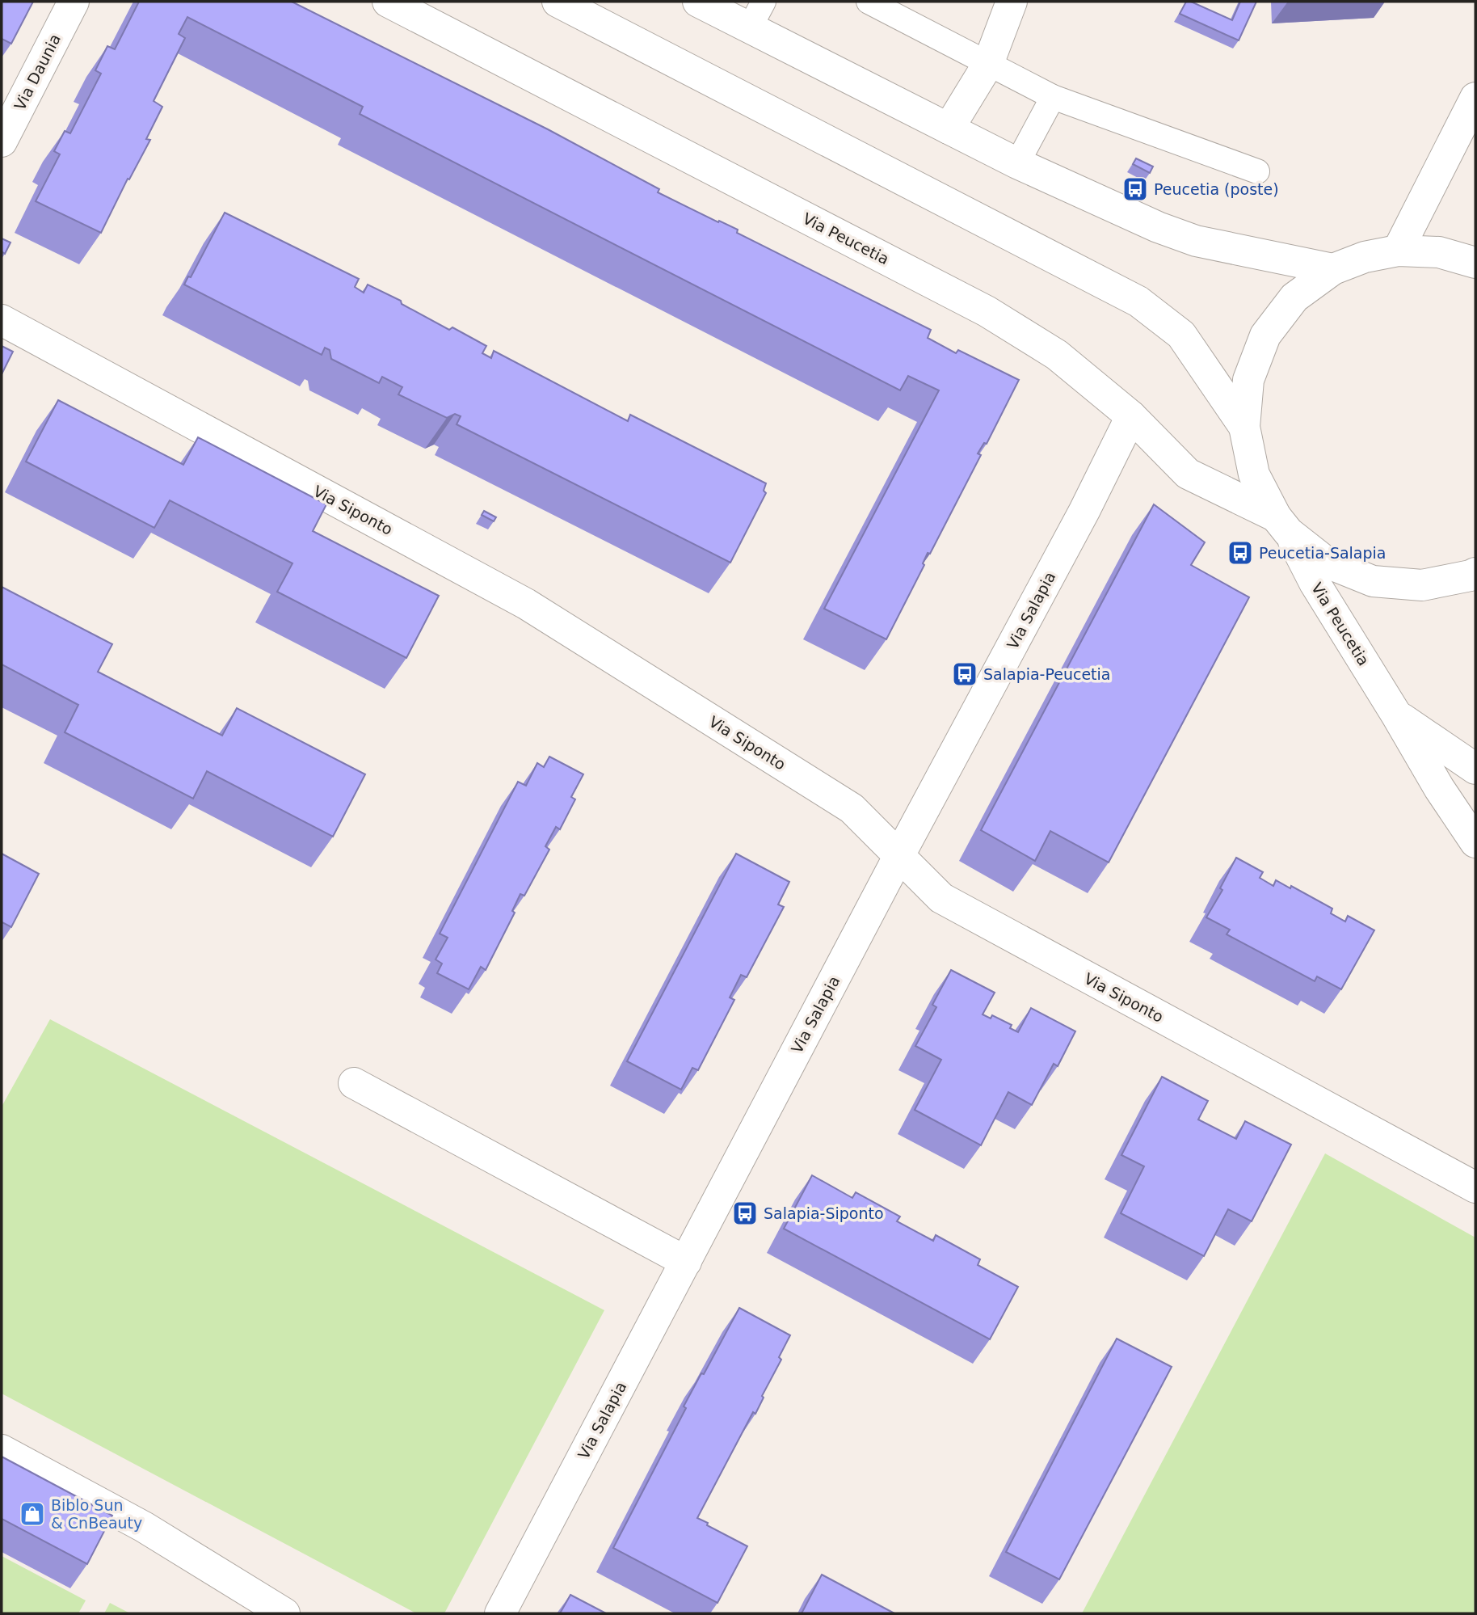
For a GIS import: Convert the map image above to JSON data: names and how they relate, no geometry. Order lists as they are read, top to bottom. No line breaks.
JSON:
{"streets":{"street":["Via Daunia","Via Peucetia","Via Siponto","Via Salapia"]},"crossings":[["Via Peucetia","Via Salapia"],["Via Siponto","Via Salapia"]],"places":{"bus stop":["Peucetia (poste)","Peucetia-Salapia","Salapia-Peucetia","Salapia-Siponto"],"shop":["Biblo Sun & CnBeauty"]}}
